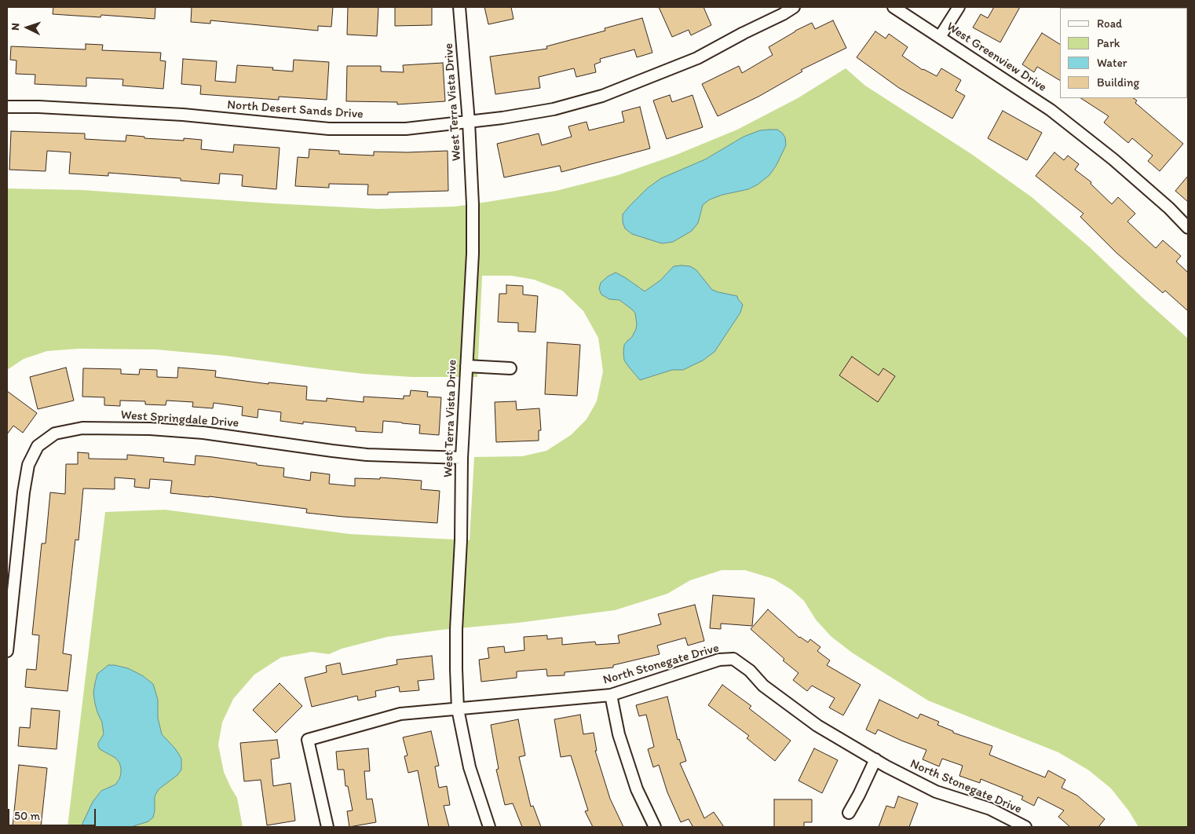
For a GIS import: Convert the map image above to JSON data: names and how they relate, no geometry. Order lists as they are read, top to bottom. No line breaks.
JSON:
{"streets":{"street":["West Greenview Drive","West Terra Vista Drive","North Desert Sands Drive","West Springdale Drive","North Stonegate Drive"]},"crossings":[["West Terra Vista Drive","North Desert Sands Drive"],["West Terra Vista Drive","West Springdale Drive"],["West Terra Vista Drive","North Stonegate Drive"]],"legend":["Road","Park","Water","Building"],"scale_bar":"50 m","north":"left"}
